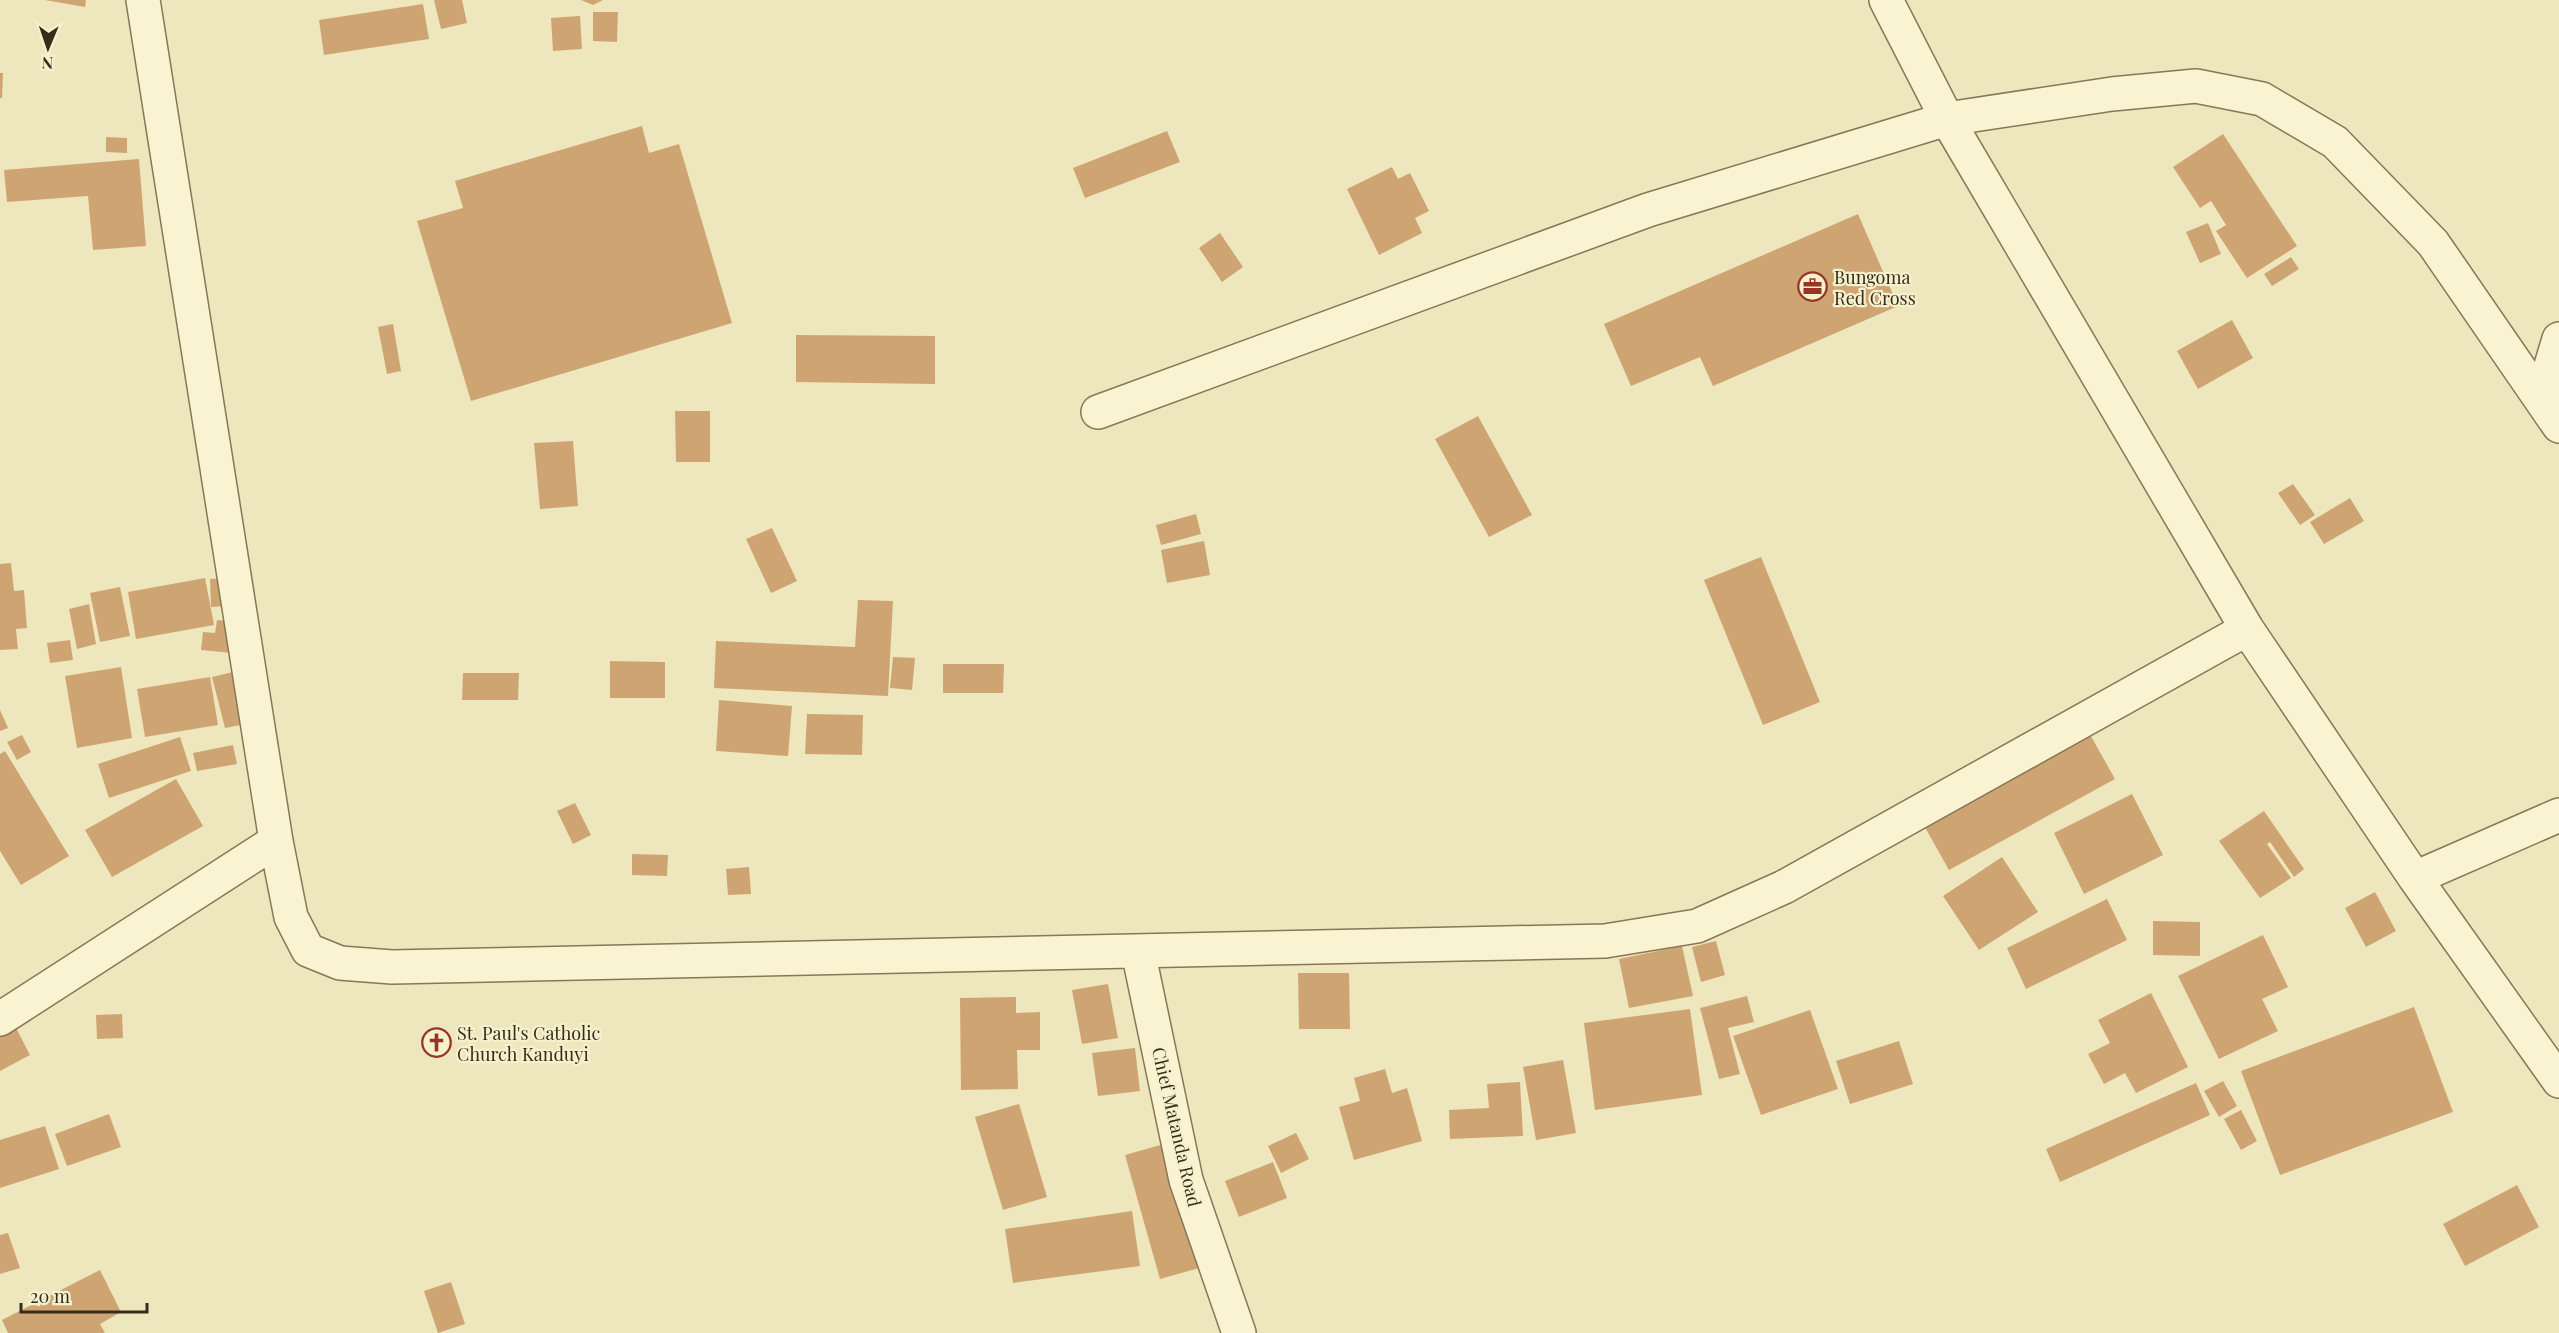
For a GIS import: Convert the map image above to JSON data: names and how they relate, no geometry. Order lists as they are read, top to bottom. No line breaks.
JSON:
{"streets":{"street":["Chief Matanda Road"]},"places":{"office":["Bungoma Red Cross"],"church":["St. Paul's Catholic Church Kanduyi"]},"scale_bar":"20 m","north":"bottom"}
